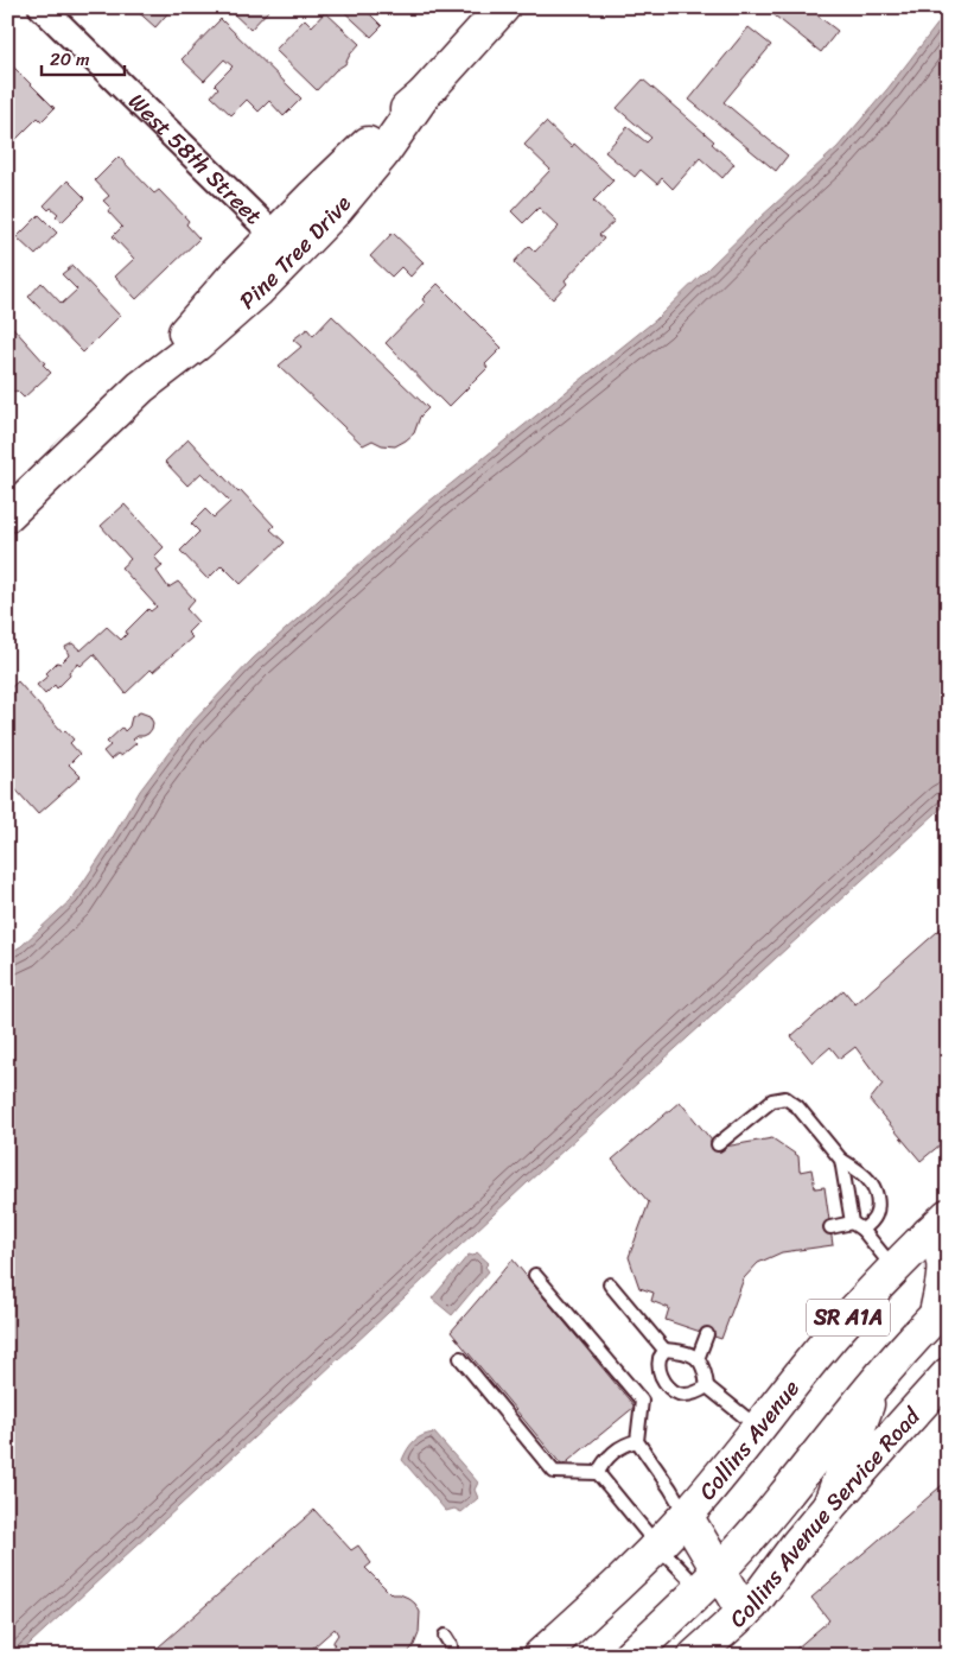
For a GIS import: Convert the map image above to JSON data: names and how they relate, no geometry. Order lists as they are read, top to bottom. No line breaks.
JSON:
{"streets":{"main road":["Pine Tree Drive","SR A1A","Collins Avenue","Collins Avenue Service Road"],"street":["West 58th Street"]},"crossings":[["West 58th Street","Pine Tree Drive"]],"scale_bar":"20 m"}
